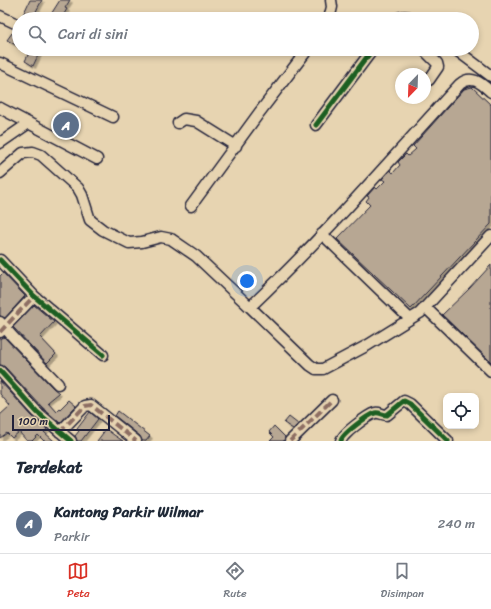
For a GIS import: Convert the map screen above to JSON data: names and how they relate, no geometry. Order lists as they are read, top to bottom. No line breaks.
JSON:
{"scale_bar":"100 m","north":"bottom left","page":{"search":"Cari di sini","pins":"A","scale":"100 m","heading":"Terdekat","list":[{"mark":"A","name":"Kantong Parkir Wilmar","note":"Parkir","value":"240 m"}],"nav":["Peta","Rute","Disimpan"]}}
